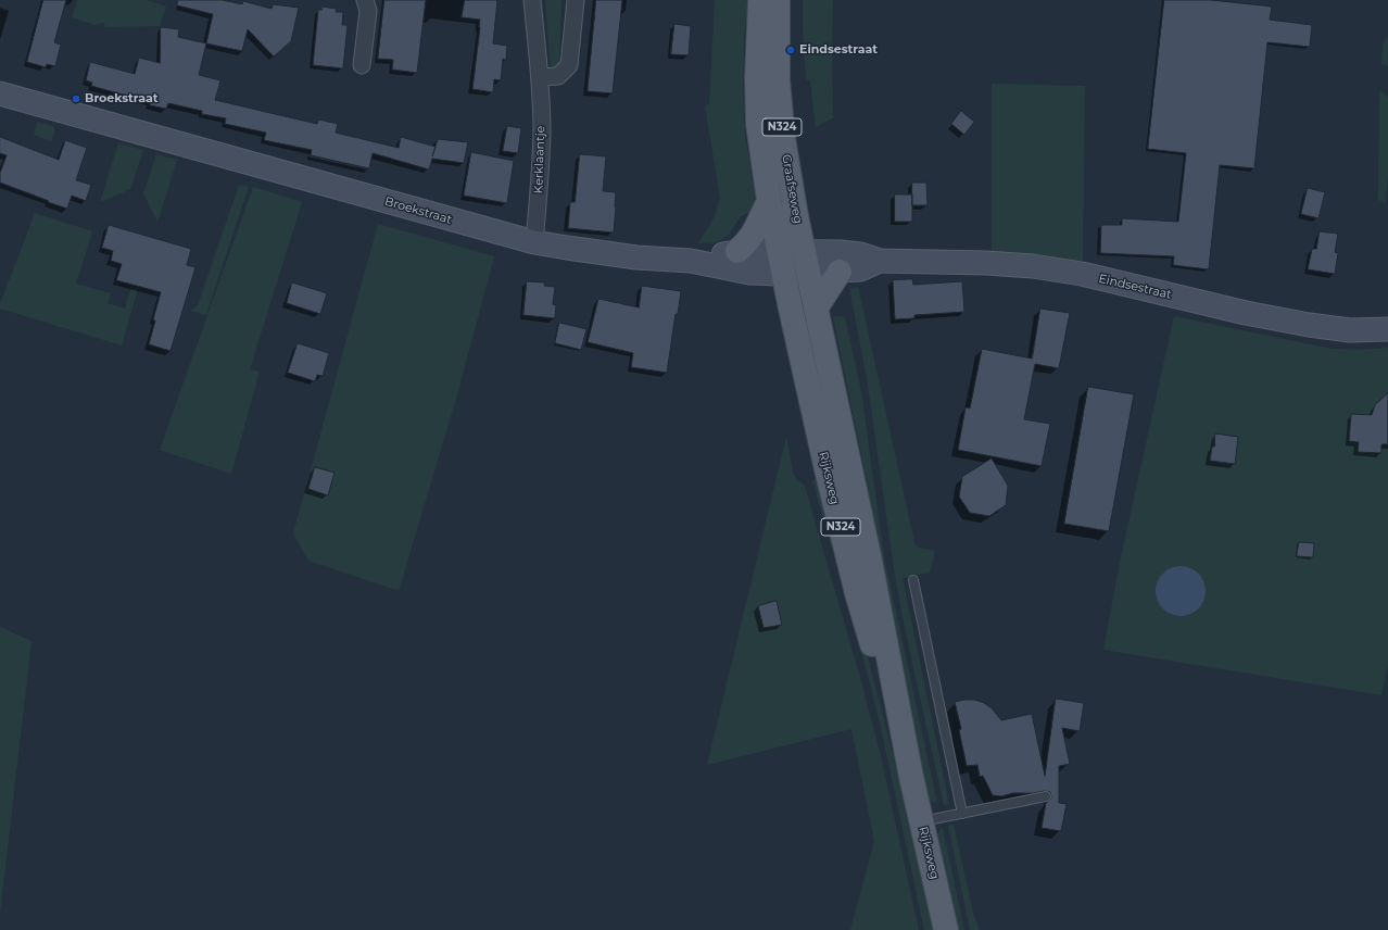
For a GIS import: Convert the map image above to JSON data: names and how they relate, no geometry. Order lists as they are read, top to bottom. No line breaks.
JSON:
{"streets":{"main road":["N324","Graafseweg","Broekstraat","Eindsestraat","Rijksweg"],"street":["Kerklaantje"]},"crossings":[["Kerklaantje","Broekstraat"],["Graafseweg","Broekstraat"],["Graafseweg","Eindsestraat"],["Graafseweg","Rijksweg"],["Broekstraat","Rijksweg"],["Eindsestraat","Rijksweg"]],"places":["Eindsestraat","Broekstraat"]}
